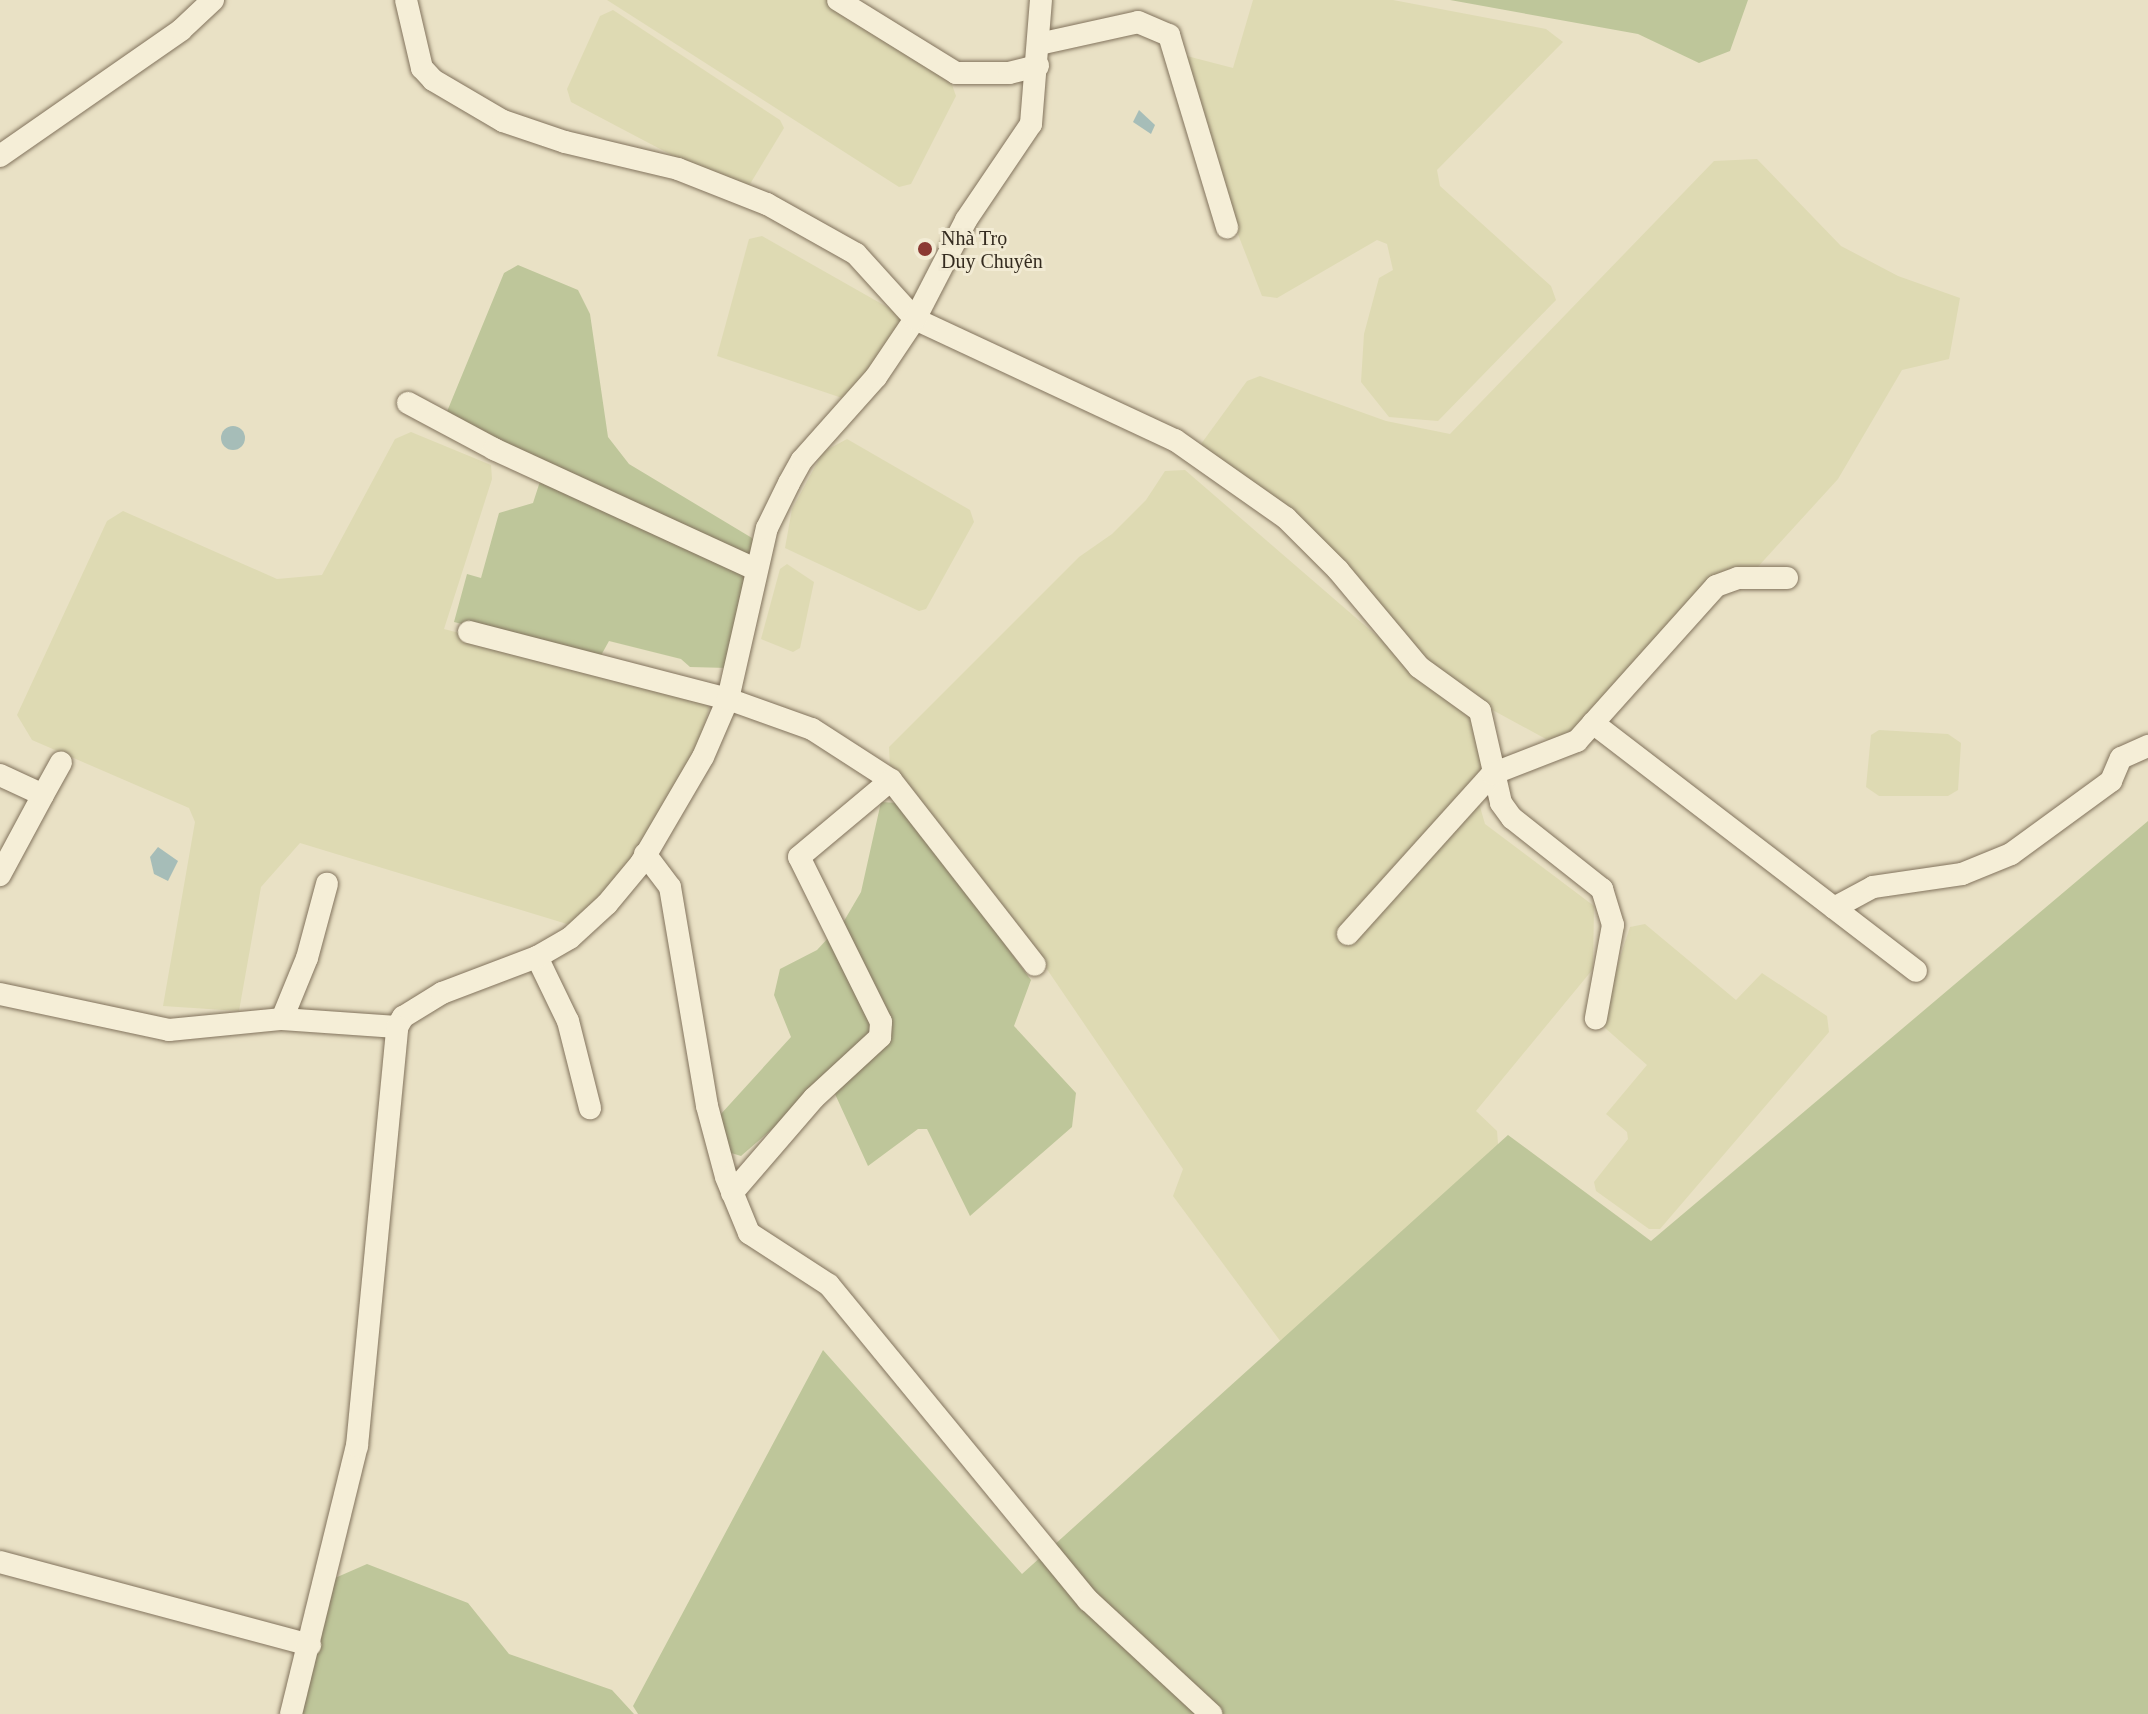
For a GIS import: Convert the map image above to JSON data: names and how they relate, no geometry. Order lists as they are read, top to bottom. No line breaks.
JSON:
{"places":["Nhà Trọ Duy Chuyên"]}
